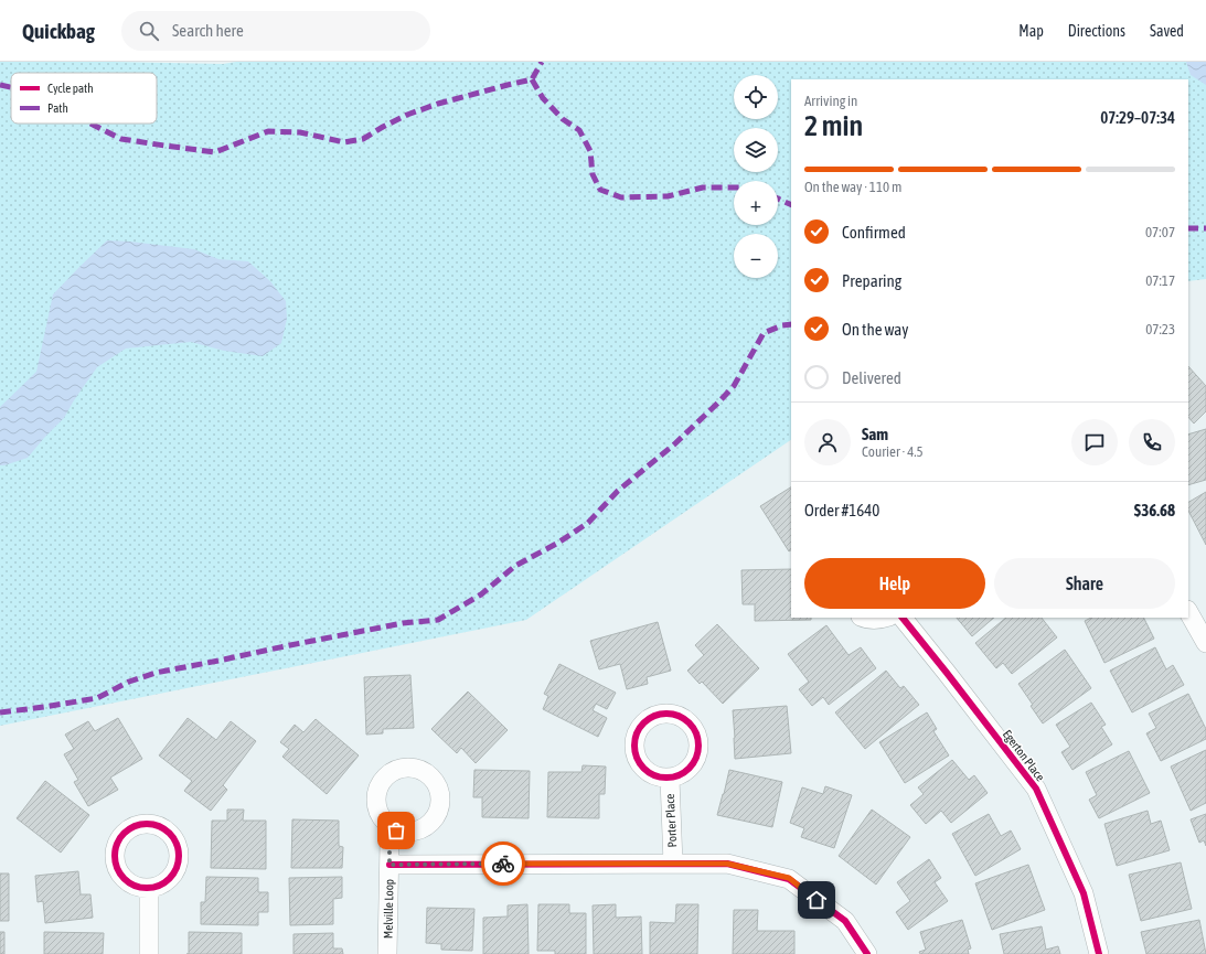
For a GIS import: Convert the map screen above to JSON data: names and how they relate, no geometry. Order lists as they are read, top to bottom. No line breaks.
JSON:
{"streets":{"street":["Egerton Place","Porter Place","Melville Loop"]},"crossings":[["Porter Place","Melville Loop"]],"legend":["Cycle path","Path"],"page":{"header":"Quickbag","search":"Search here","nav":["Map","Directions","Saved"],"map_buttons":["+","−"],"heading":["2 min","Arriving in","07:29–07:34"],"panel":["Sam","Courier · 4.5","Order #1640","$36.68"],"bar":"On the way · 110 m","list":[["Confirmed","07:07"],["Preparing","07:17"],["On the way","07:23"],"Delivered"],"buttons":["Help","Share"]}}
